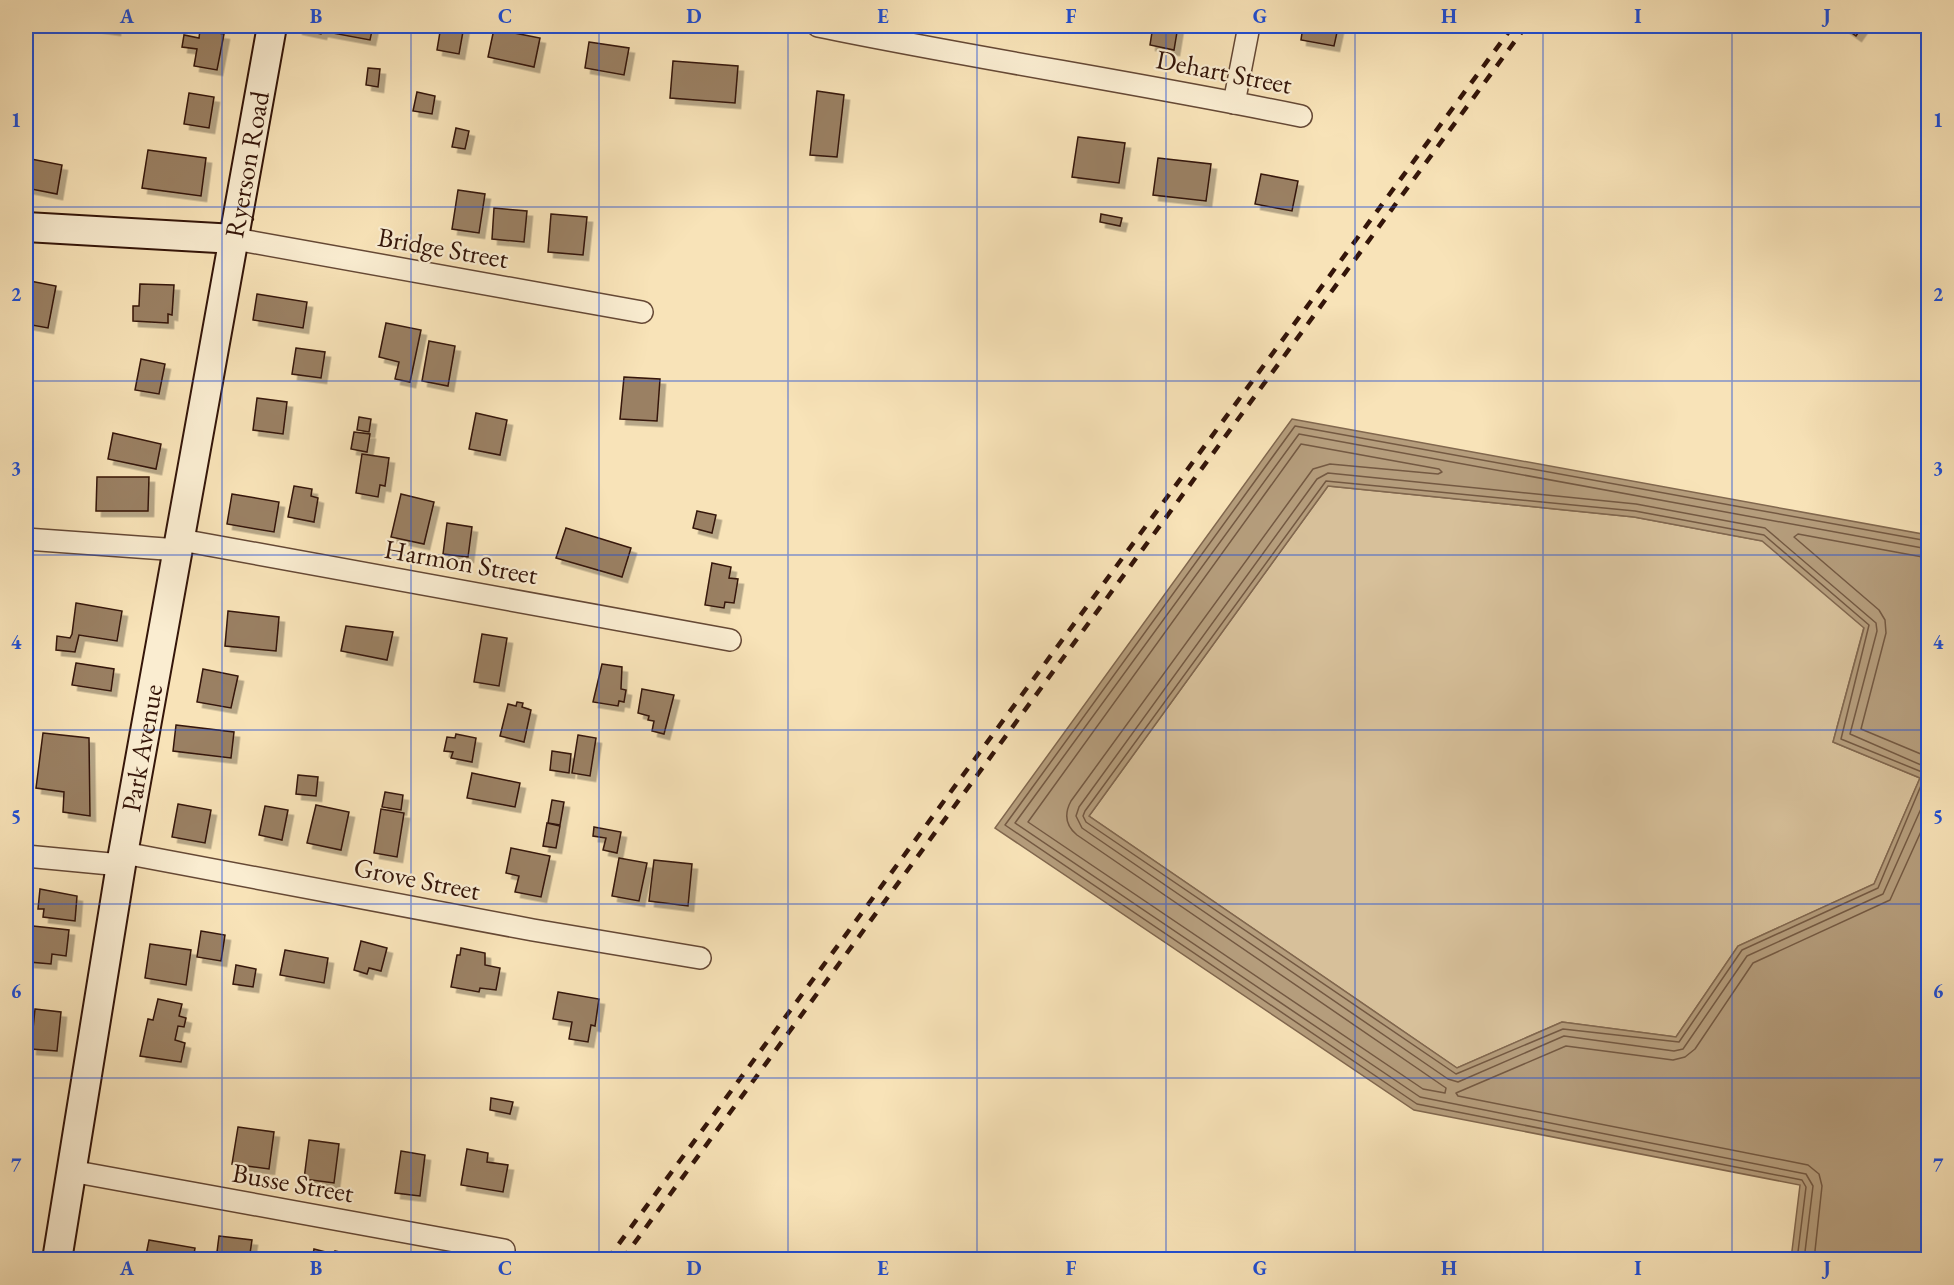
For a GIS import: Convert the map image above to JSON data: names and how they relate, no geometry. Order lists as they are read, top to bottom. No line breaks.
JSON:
{"streets":{"street":["Dehart Street","Ryerson Road","Bridge Street","Harmon Street","Park Avenue","Grove Street","Busse Street"]},"crossings":[["Ryerson Road","Bridge Street"],["Ryerson Road","Park Avenue"],["Bridge Street","Park Avenue"],["Harmon Street","Park Avenue"],["Park Avenue","Grove Street"],["Park Avenue","Busse Street"]],"grid":{"columns":["A","B","C","D","E","F","G","H","I","J"],"rows":["1","2","3","4","5","6","7"]}}
